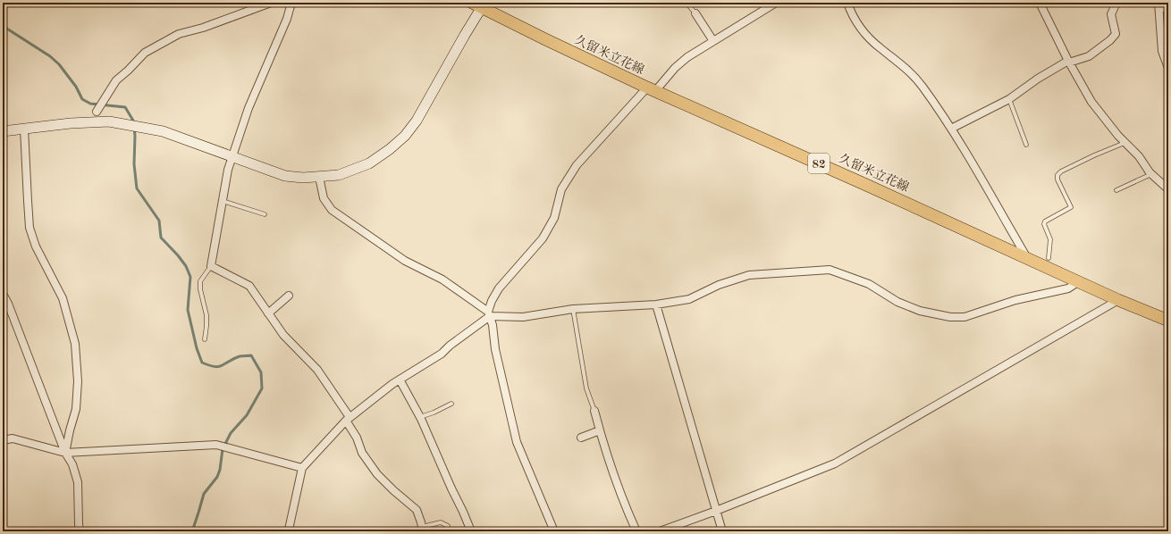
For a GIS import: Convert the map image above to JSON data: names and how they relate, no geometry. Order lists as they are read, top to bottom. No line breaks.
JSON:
{"streets":{"main road":["久留米立花線","82"]}}
